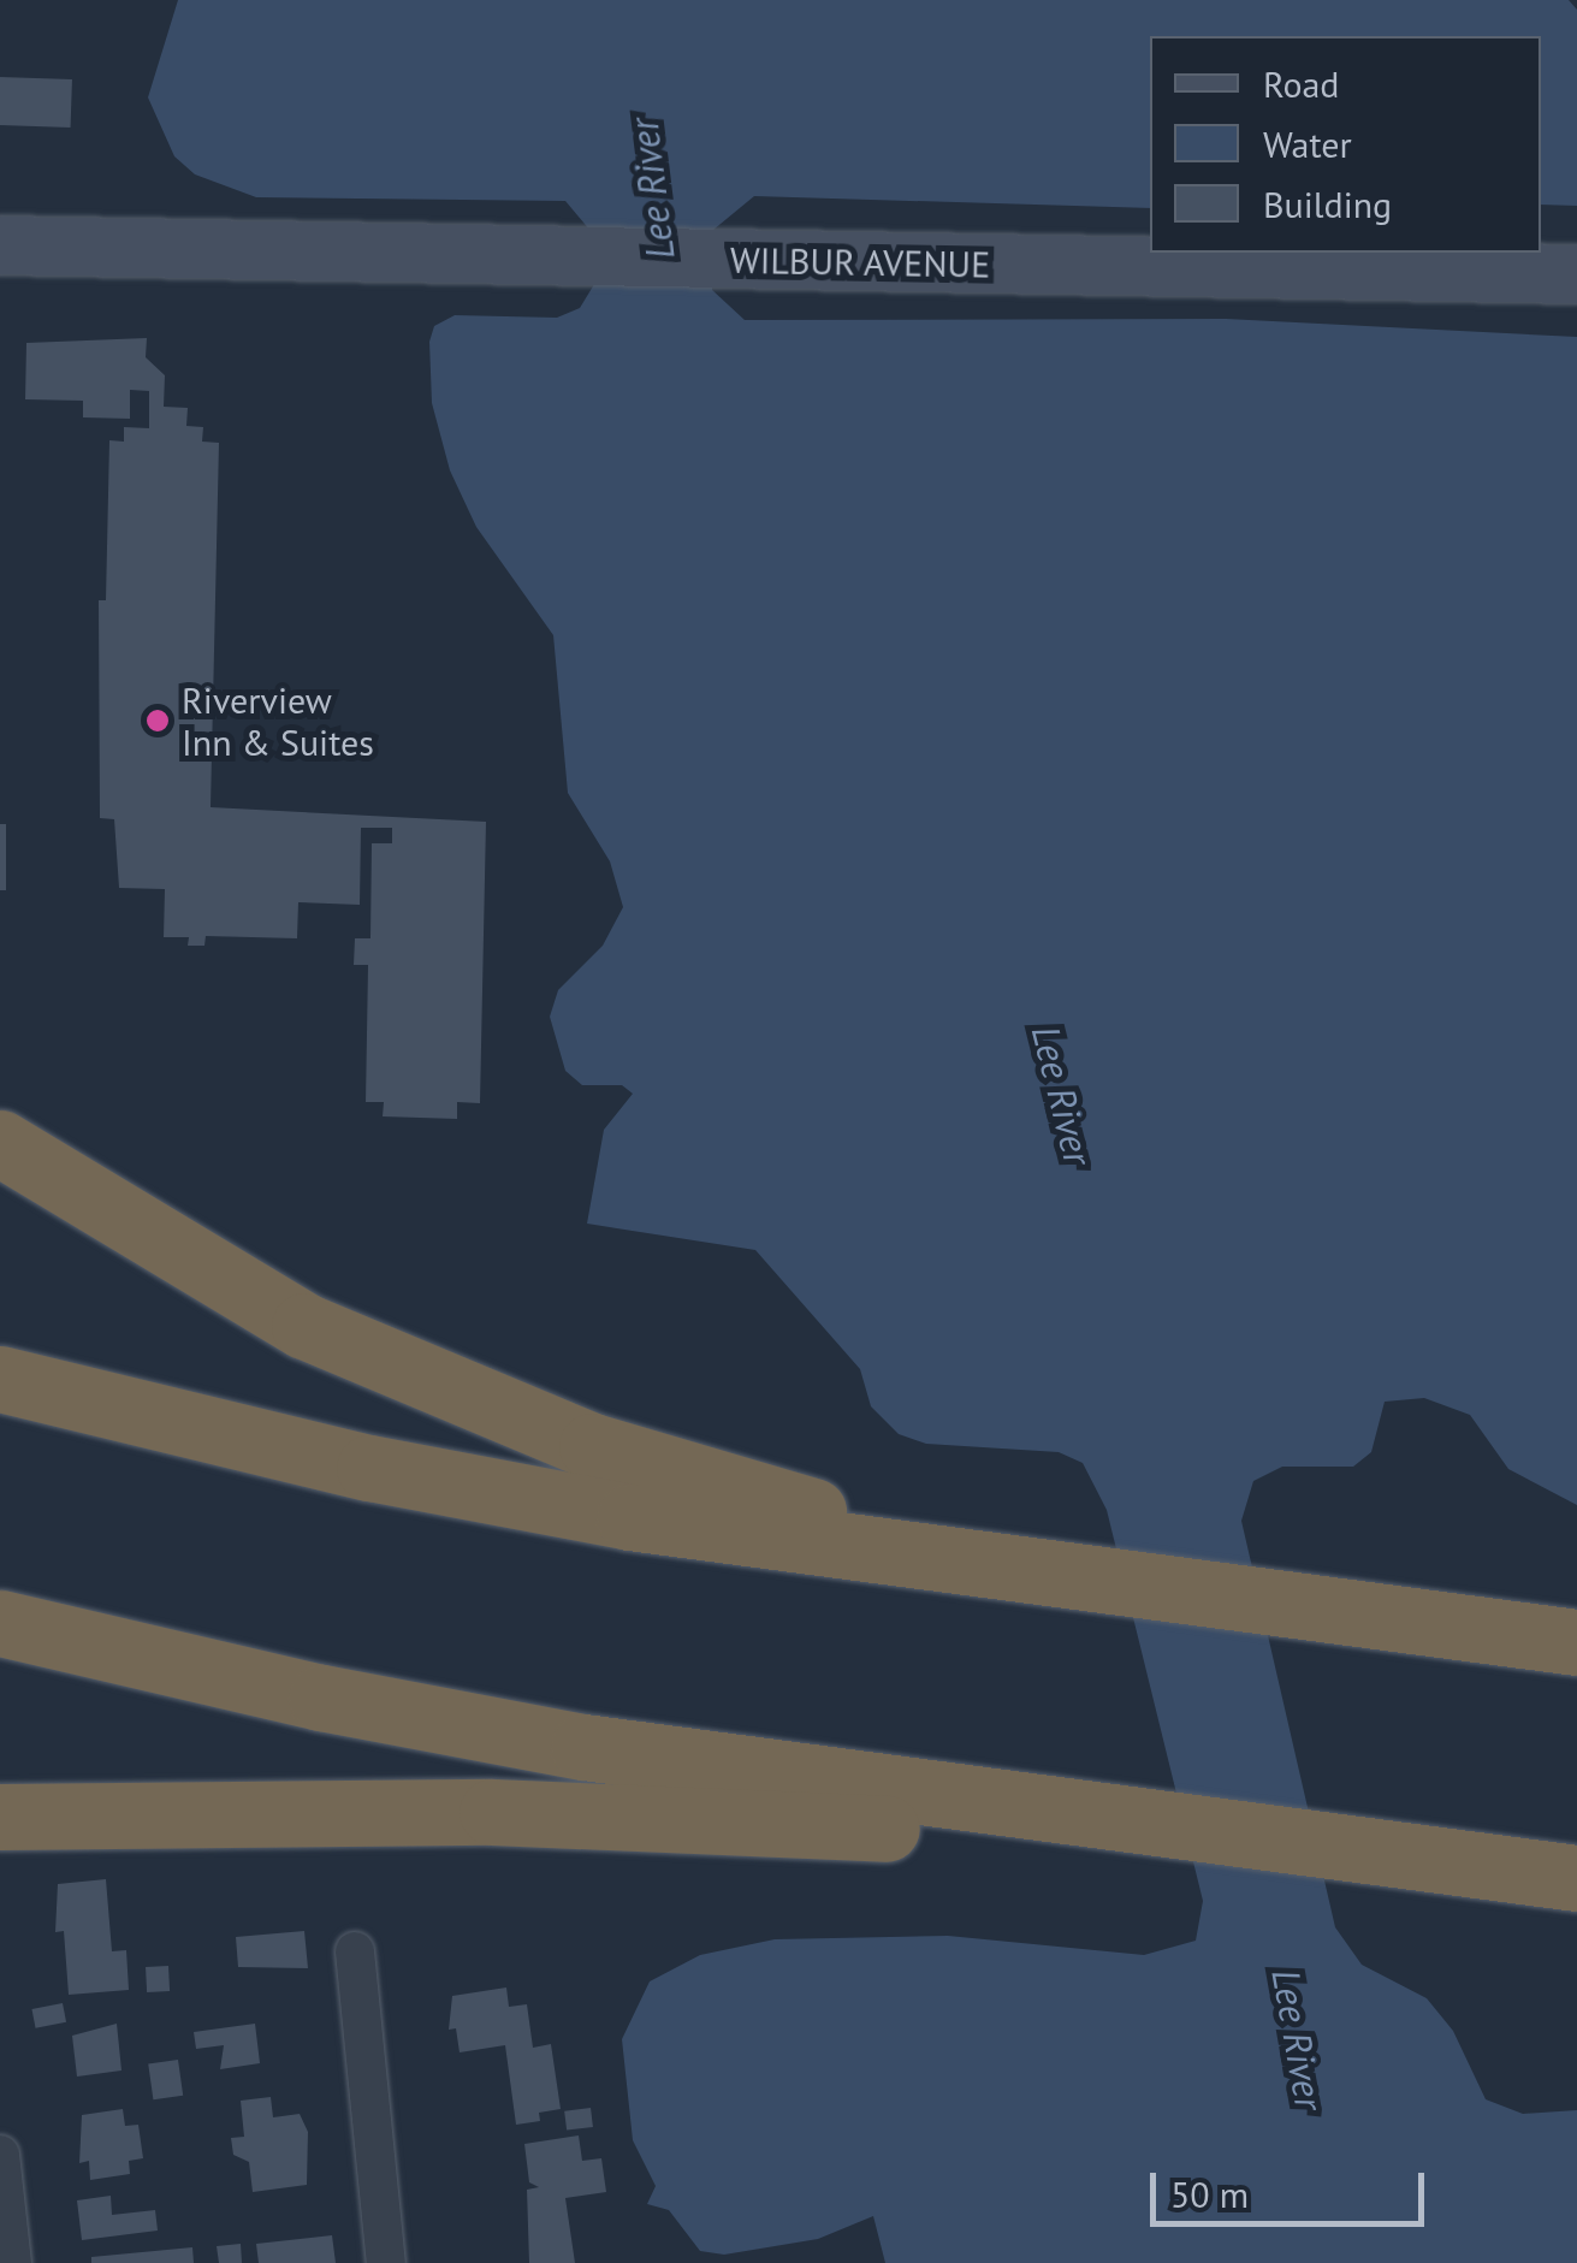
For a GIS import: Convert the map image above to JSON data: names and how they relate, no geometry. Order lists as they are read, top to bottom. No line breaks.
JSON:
{"streets":{"main road":["WILBUR AVENUE"]},"water":["Lee River"],"places":["Riverview Inn & Suites"],"legend":["Road","Water","Building"],"scale_bar":"50 m"}
